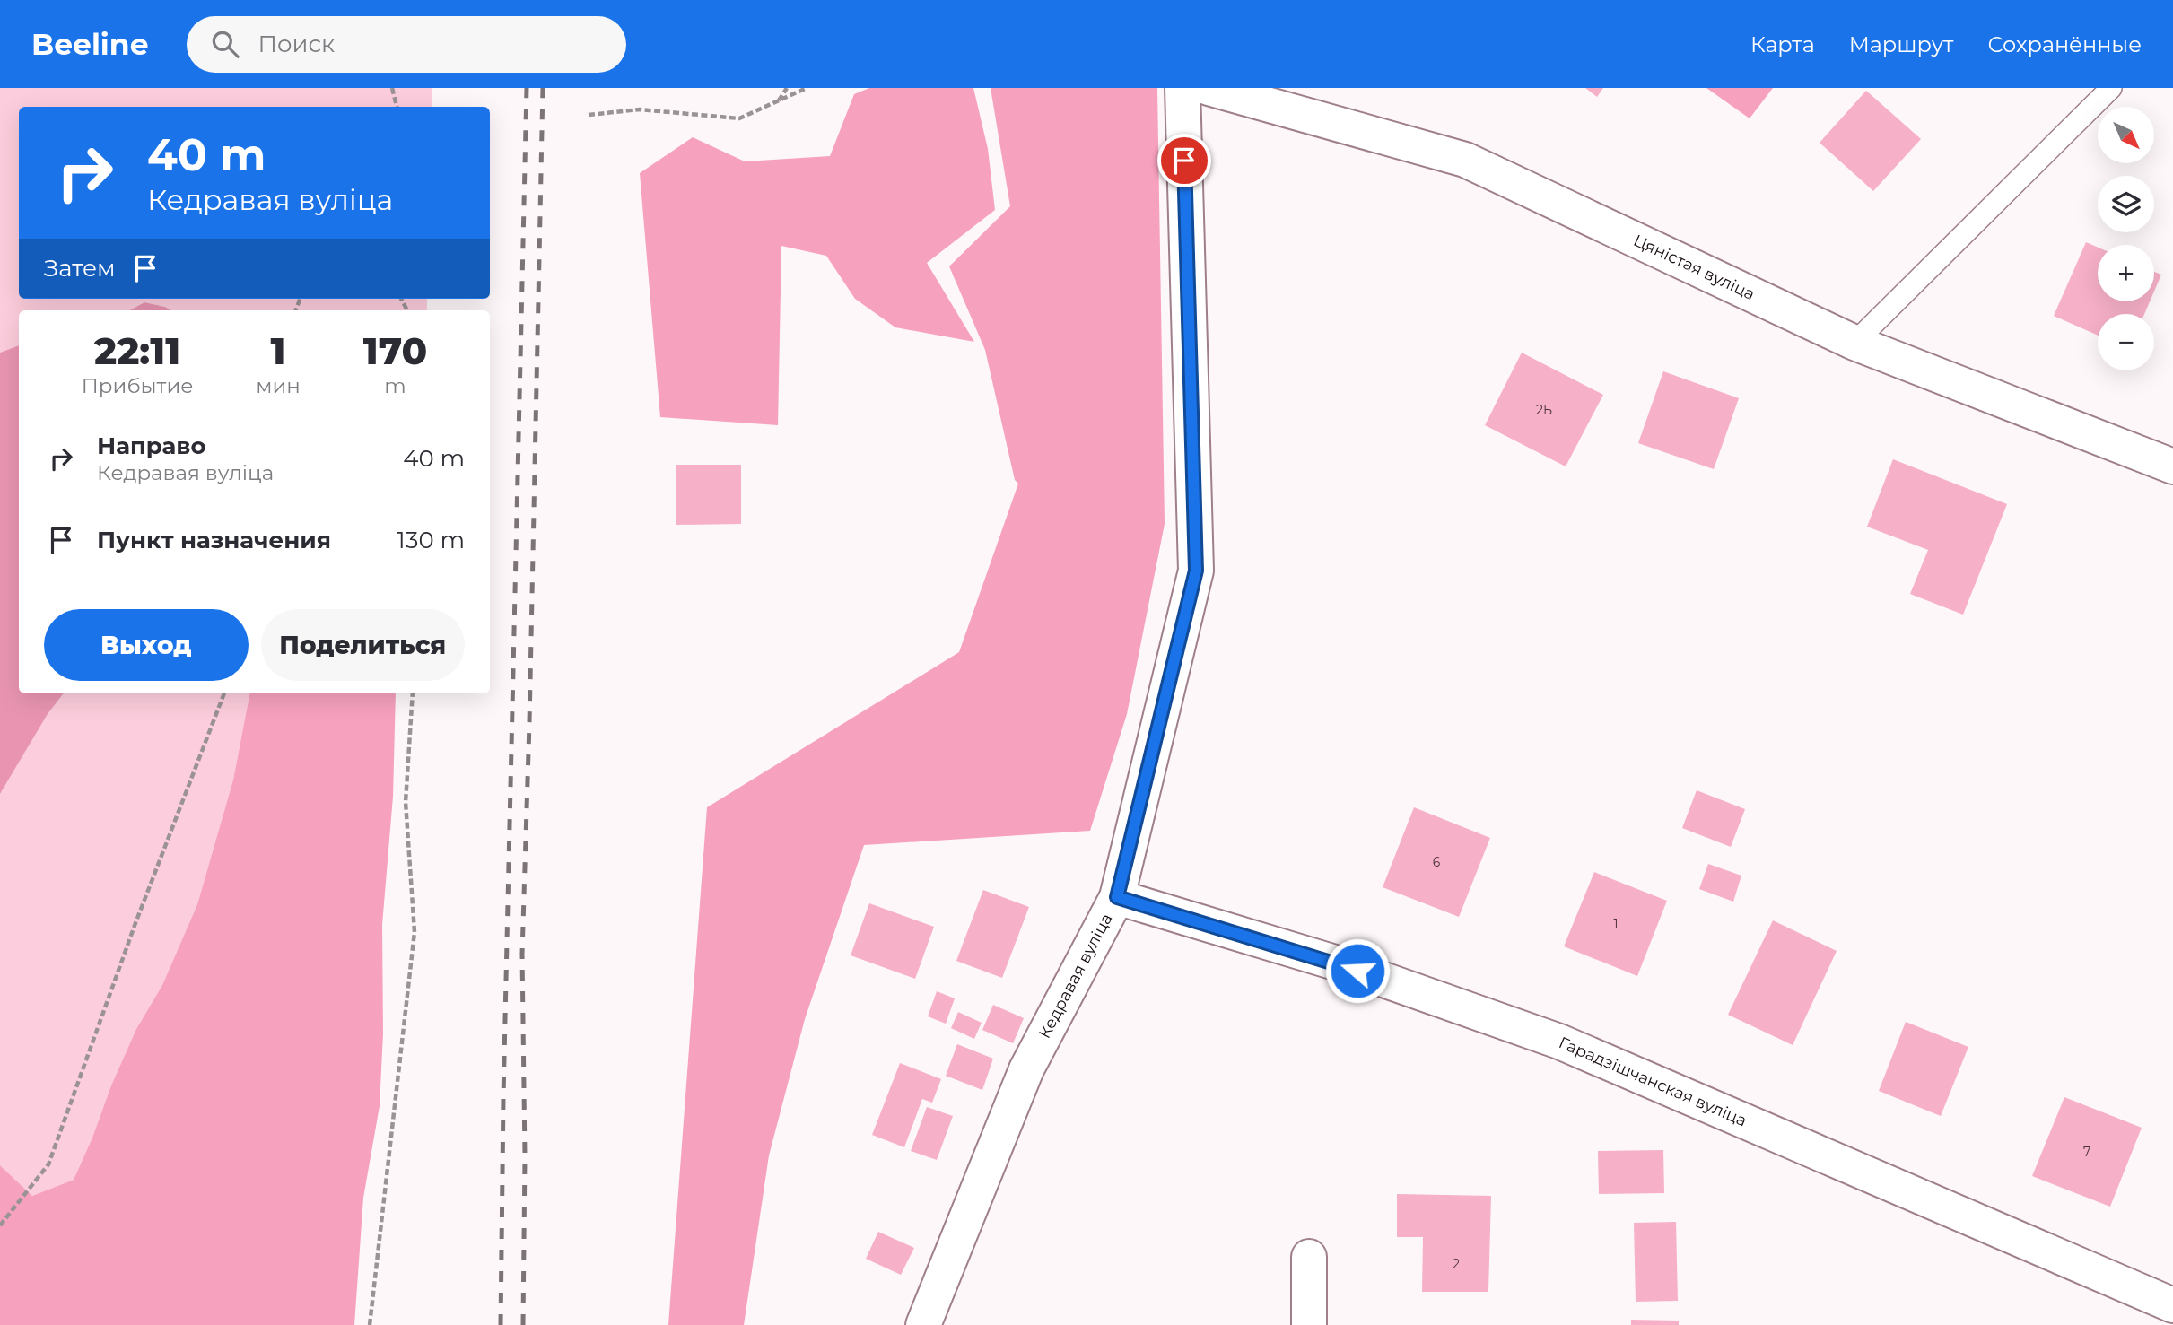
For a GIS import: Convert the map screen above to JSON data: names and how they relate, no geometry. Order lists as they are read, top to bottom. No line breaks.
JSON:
{"streets":{"street":["Цяністая вуліца","Кедравая вуліца","Гарадзішчанская вуліца"]},"crossings":[["Кедравая вуліца","Гарадзішчанская вуліца"]],"house_numbers":["2Б","6","1","7","2"],"north":"bottom right","page":{"header":"Beeline","search":"Поиск","nav":["Карта","Маршрут","Сохранённые"],"map_buttons":["+","−"],"turn":["40 m","Кедравая вуліца"],"then":"Затем","eta":["22:11","Прибытие","1","мин","170","m"],"list":[{"name":"Направо","note":"Кедравая вуліца","value":"40 m"},{"name":"Пункт назначения","value":"130 m"}],"buttons":["Выход","Поделиться"]}}
